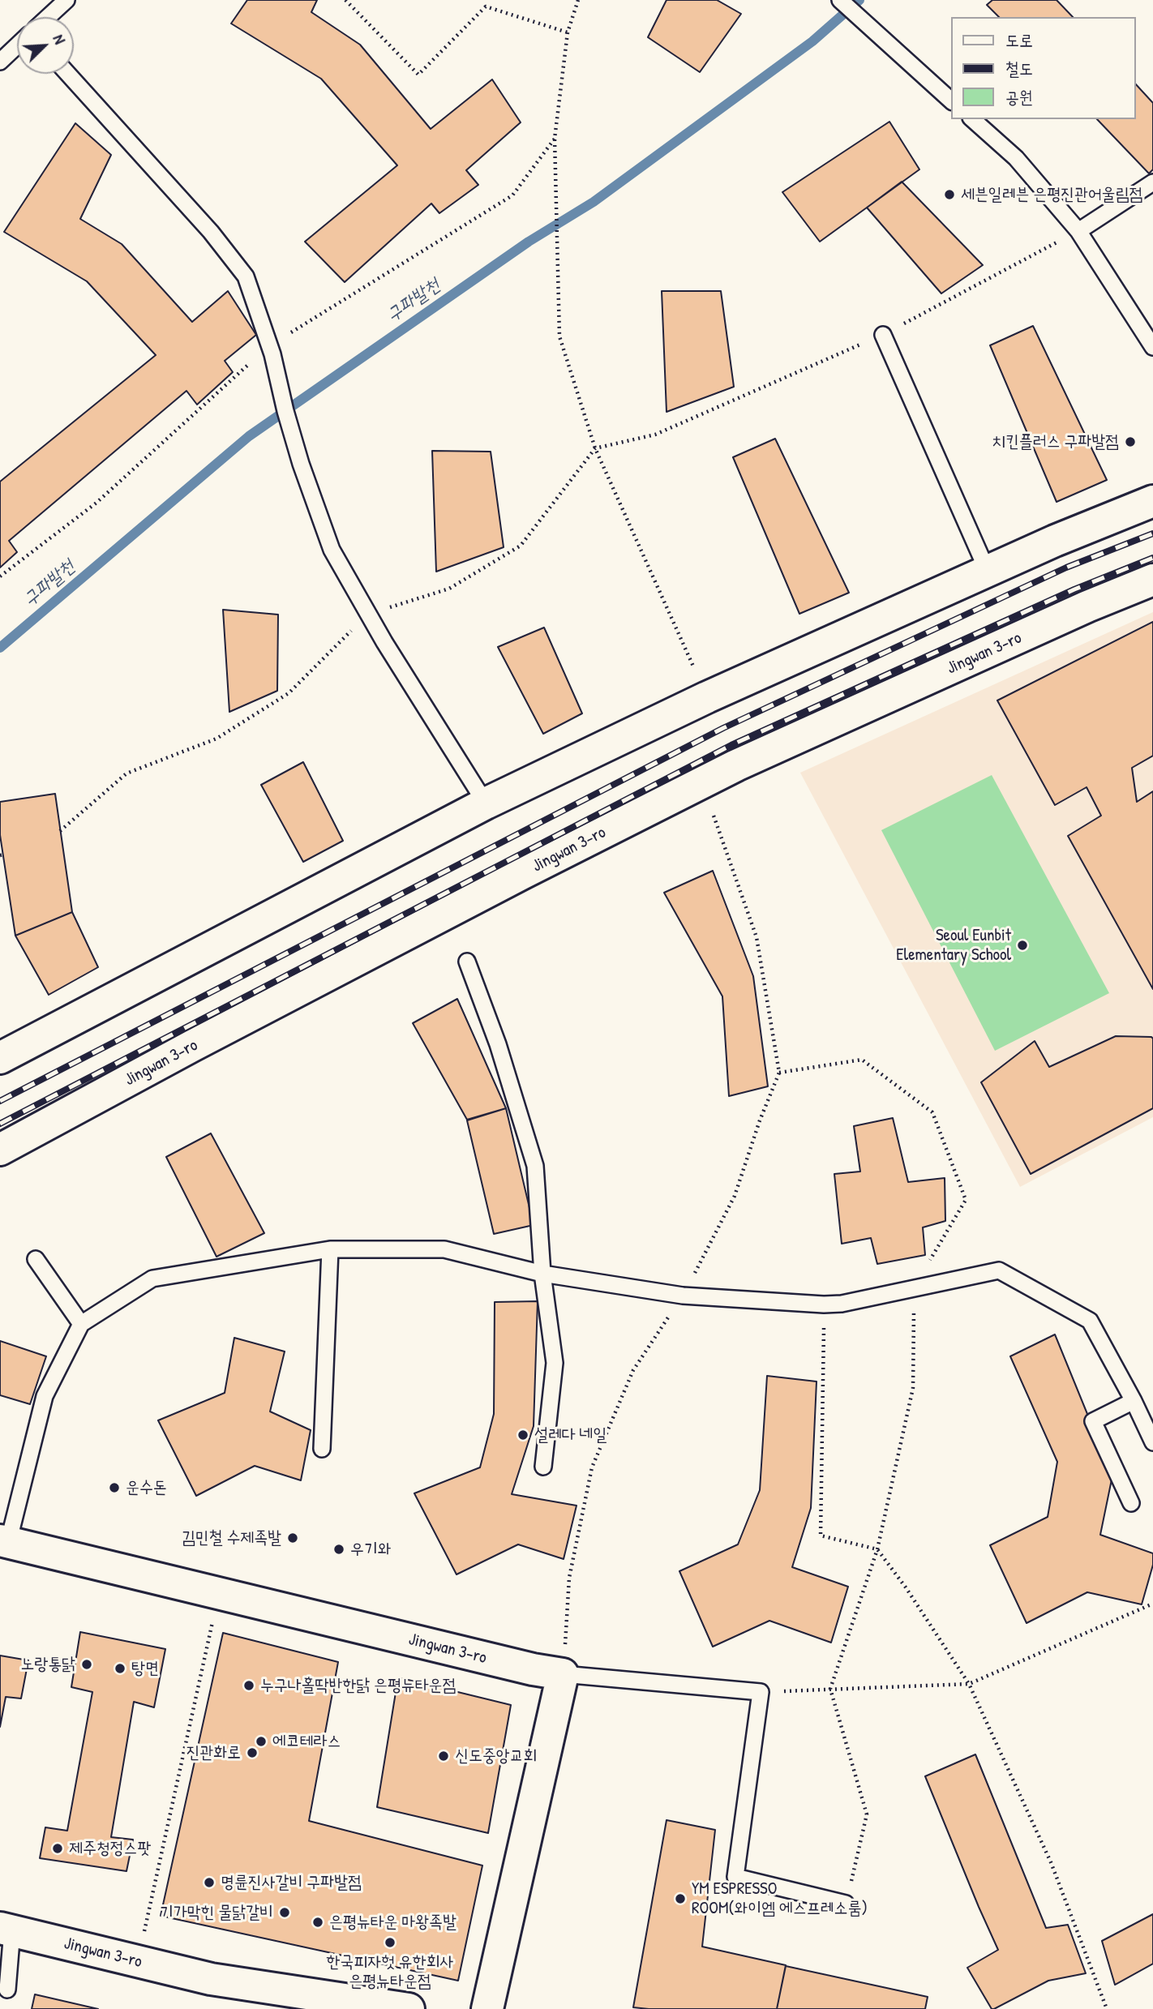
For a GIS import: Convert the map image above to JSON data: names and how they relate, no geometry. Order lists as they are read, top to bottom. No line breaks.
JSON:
{"streets":{"street":["Jingwan 3-ro"]},"water":["구파발천"],"places":["세븐일레븐 은평진관어울림점","치킨플러스 구파발점","Seoul Eunbit Elementary School","설레다 네일","운수돈","김민철 수제족발","우기와","노랑통닭","탕면","누구나홀딱반한닭 은평뉴타운점","에코테라스","진관화로","신도중앙교회","제주청정스팟","명륜진사갈비 구파발점","YM ESPRESSO ROOM(와이엠 에스프레소룸)","기가막힌 물닭갈비","은평뉴타운 마왕족발","한국피자헛 유한회사 은평뉴타운점"],"legend":["도로","철도","공원"],"north":"top right"}
